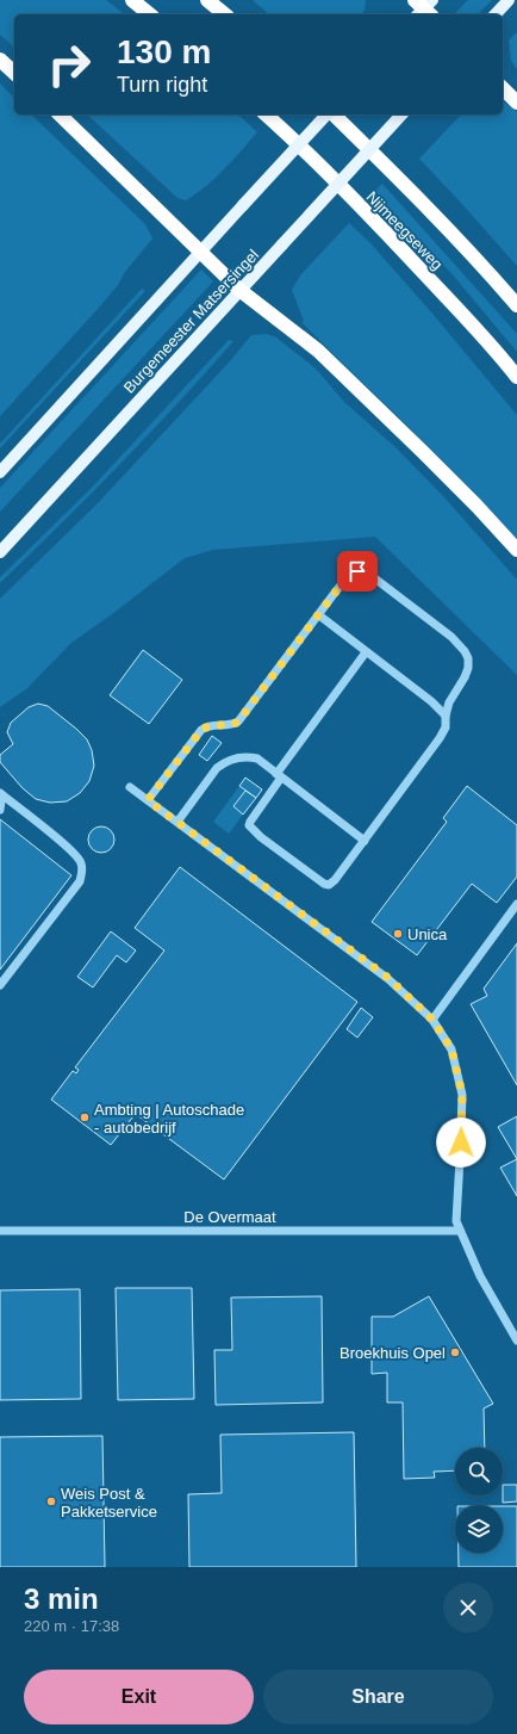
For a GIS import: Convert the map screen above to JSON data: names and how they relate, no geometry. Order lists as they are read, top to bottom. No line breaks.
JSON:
{"streets":{"highway":["Nijmeegseweg"],"main road":["Burgemeester Matsersingel"],"street":["De Overmaat"]},"places":["Unica","Ambting | Autoschade - autobedrijf","Broekhuis Opel","Weis Post & Pakketservice"],"page":{"turn":["130 m","Turn right"],"heading":["3 min","220 m · 17:38"],"buttons":["Exit","Share"]}}
